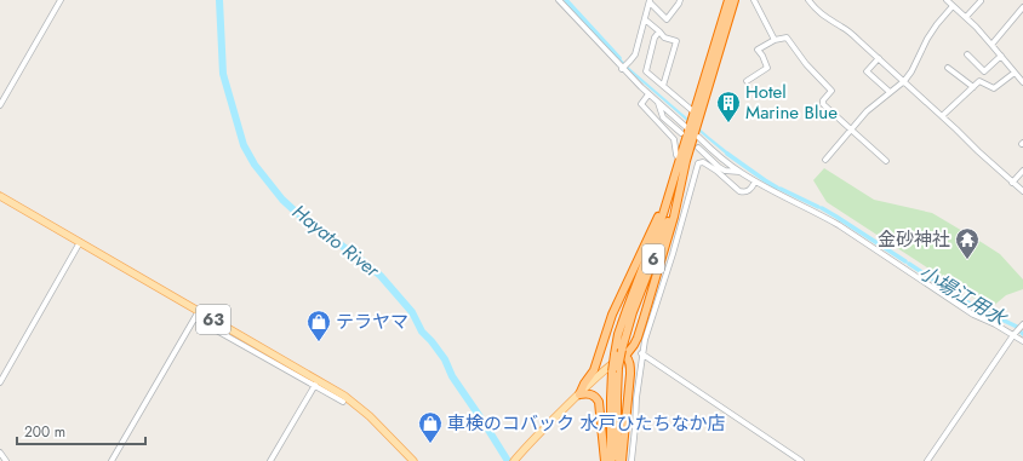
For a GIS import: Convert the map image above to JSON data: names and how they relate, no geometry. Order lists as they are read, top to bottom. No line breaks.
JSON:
{"streets":{"highway":["6"],"main road":["63"]},"water":["Hayato River","小場江用水"],"places":{"building":["Hotel Marine Blue"],"temple":["金砂神社"],"shop":["テラヤマ","車検のコバック 水戸ひたちなか店"]},"scale_bar":"200 m"}
